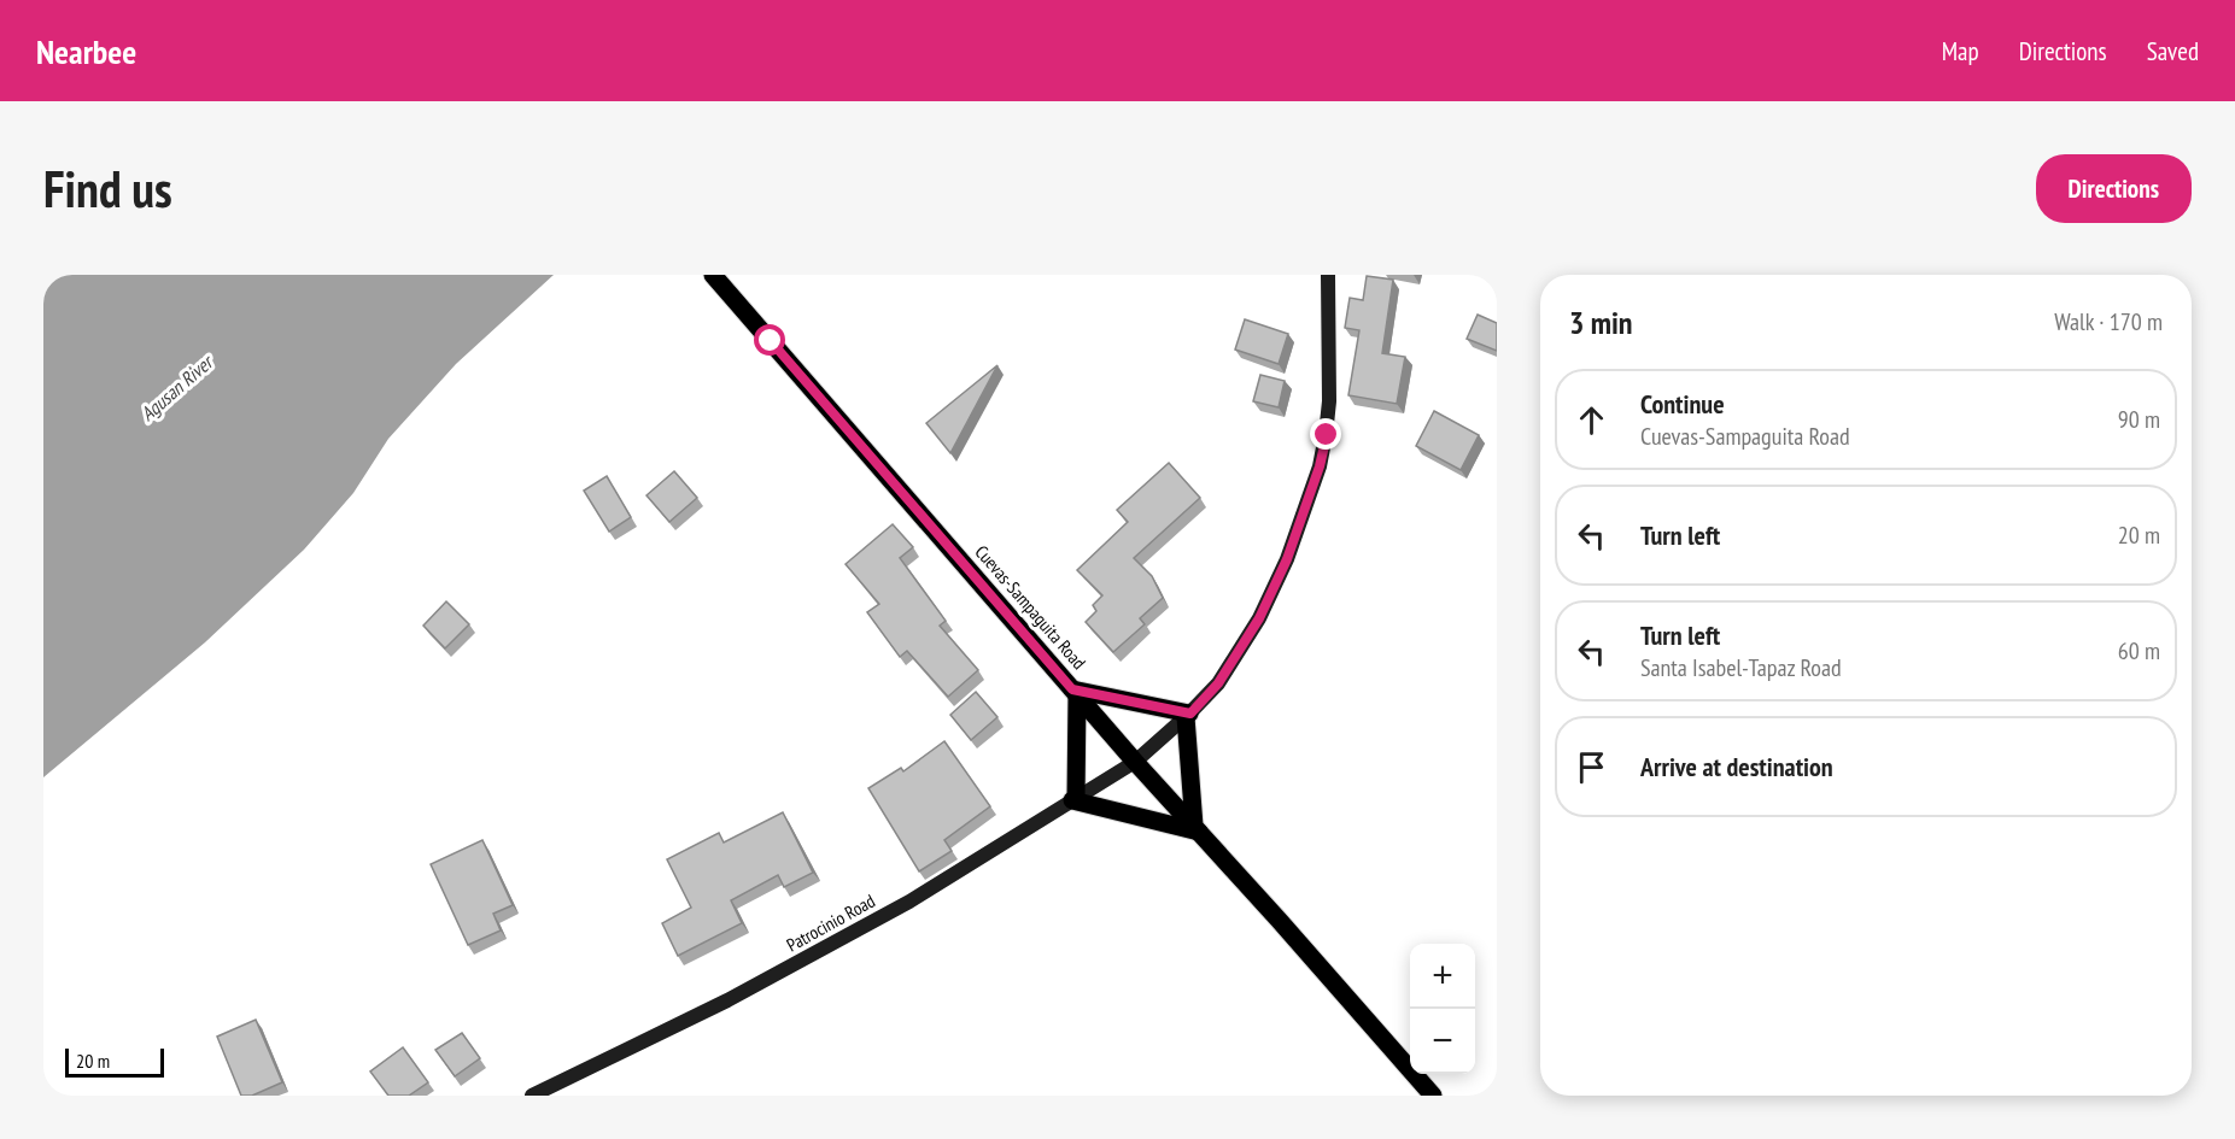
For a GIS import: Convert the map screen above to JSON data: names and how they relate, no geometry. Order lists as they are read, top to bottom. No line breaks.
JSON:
{"streets":{"main road":["Cuevas-Sampaguita Road"],"street":["Patrocinio Road"]},"crossings":[["Cuevas-Sampaguita Road","Patrocinio Road"]],"water":["Agusan River"],"scale_bar":"20 m","page":{"header":"Nearbee","nav":["Map","Directions","Saved"],"buttons":"Directions","title":"Find us","heading":["3 min","Walk · 170 m"],"list":[["Continue","Cuevas-Sampaguita Road","90 m"],["Turn left","20 m"],["Turn left","Santa Isabel-Tapaz Road","60 m"],"Arrive at destination"],"map_buttons":["+","−"],"scale":"20 m"}}
